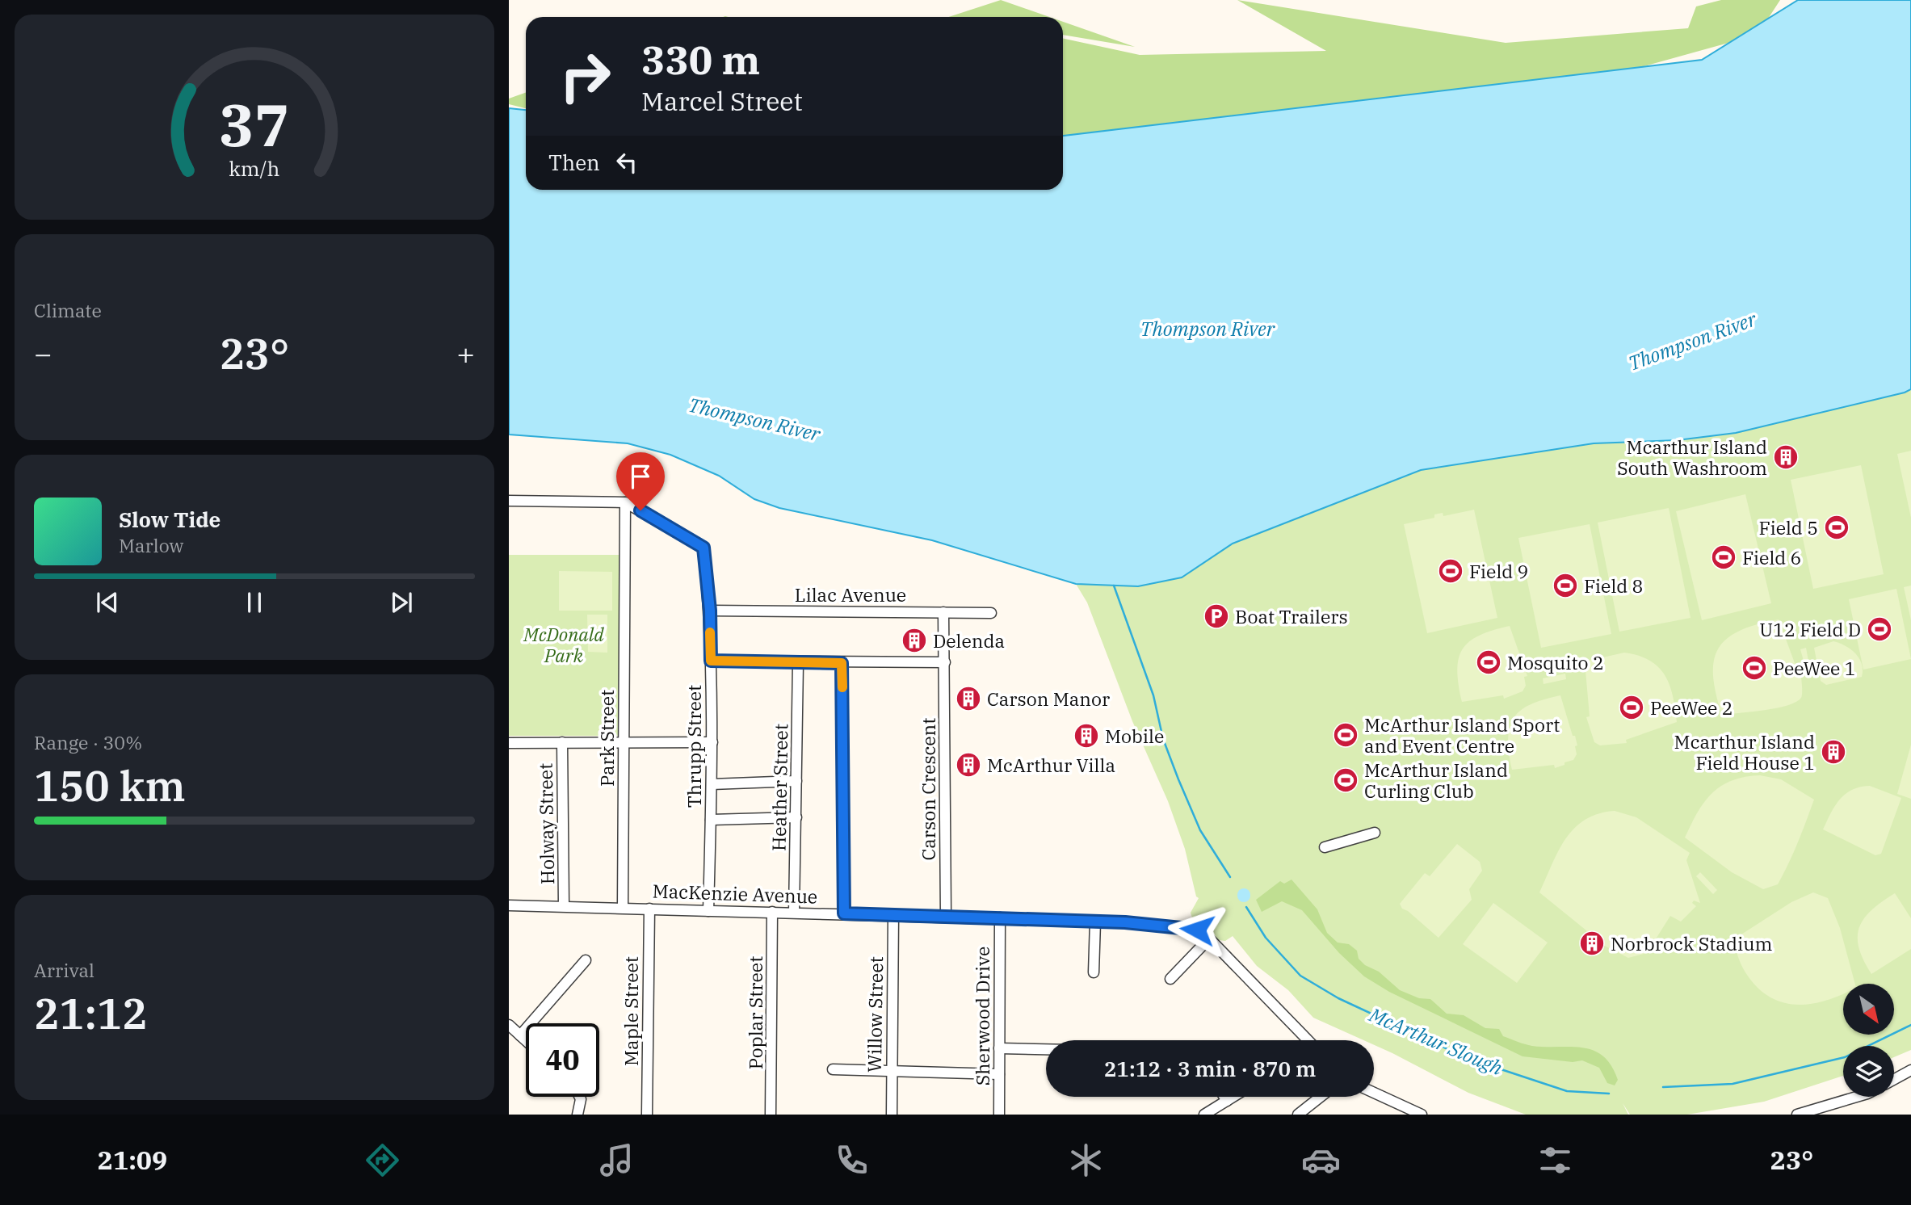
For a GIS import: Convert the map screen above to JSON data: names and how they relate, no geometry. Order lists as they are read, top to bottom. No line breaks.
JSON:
{"streets":{"street":["Lilac Avenue","Park Street","Thrupp Street","Heather Street","Carson Crescent","Holway Street","MacKenzie Avenue","Maple Street","Poplar Street","Willow Street","Sherwood Drive"]},"crossings":[["Lilac Avenue","Thrupp Street"],["Lilac Avenue","Carson Crescent"],["Park Street","Thrupp Street"],["Park Street","MacKenzie Avenue"],["Thrupp Street","MacKenzie Avenue"],["Heather Street","MacKenzie Avenue"],["Carson Crescent","MacKenzie Avenue"],["Holway Street","MacKenzie Avenue"],["MacKenzie Avenue","Maple Street"],["MacKenzie Avenue","Poplar Street"],["MacKenzie Avenue","Willow Street"],["MacKenzie Avenue","Sherwood Drive"]],"water":["Thompson River","McArthur Slough"],"parks":["McDonald Park"],"places":{"building":["Mcarthur Island South Washroom","Delenda","Carson Manor","Mobile","Mcarthur Island Field House 1","McArthur Villa","Norbrock Stadium"],"sports":["Field 5","Field 6","Field 9","Field 8","U12 Field D","Mosquito 2","PeeWee 1","PeeWee 2","McArthur Island Sport and Event Centre","McArthur Island Curling Club"],"parking":["Boat Trailers"]},"north":"bottom right","page":{"turn":["330 m","Marcel Street"],"then":"Then","tile":["Climate",["Range · 30%","150 km"],["Arrival","21:12"]],"heat":["−","23°","+"],"song":["Slow Tide","Marlow"],"limit":"40","trip":"21:12 · 3 min · 870 m","tabs":["21:09","23°"],"gauge":["37","km/h"]}}
